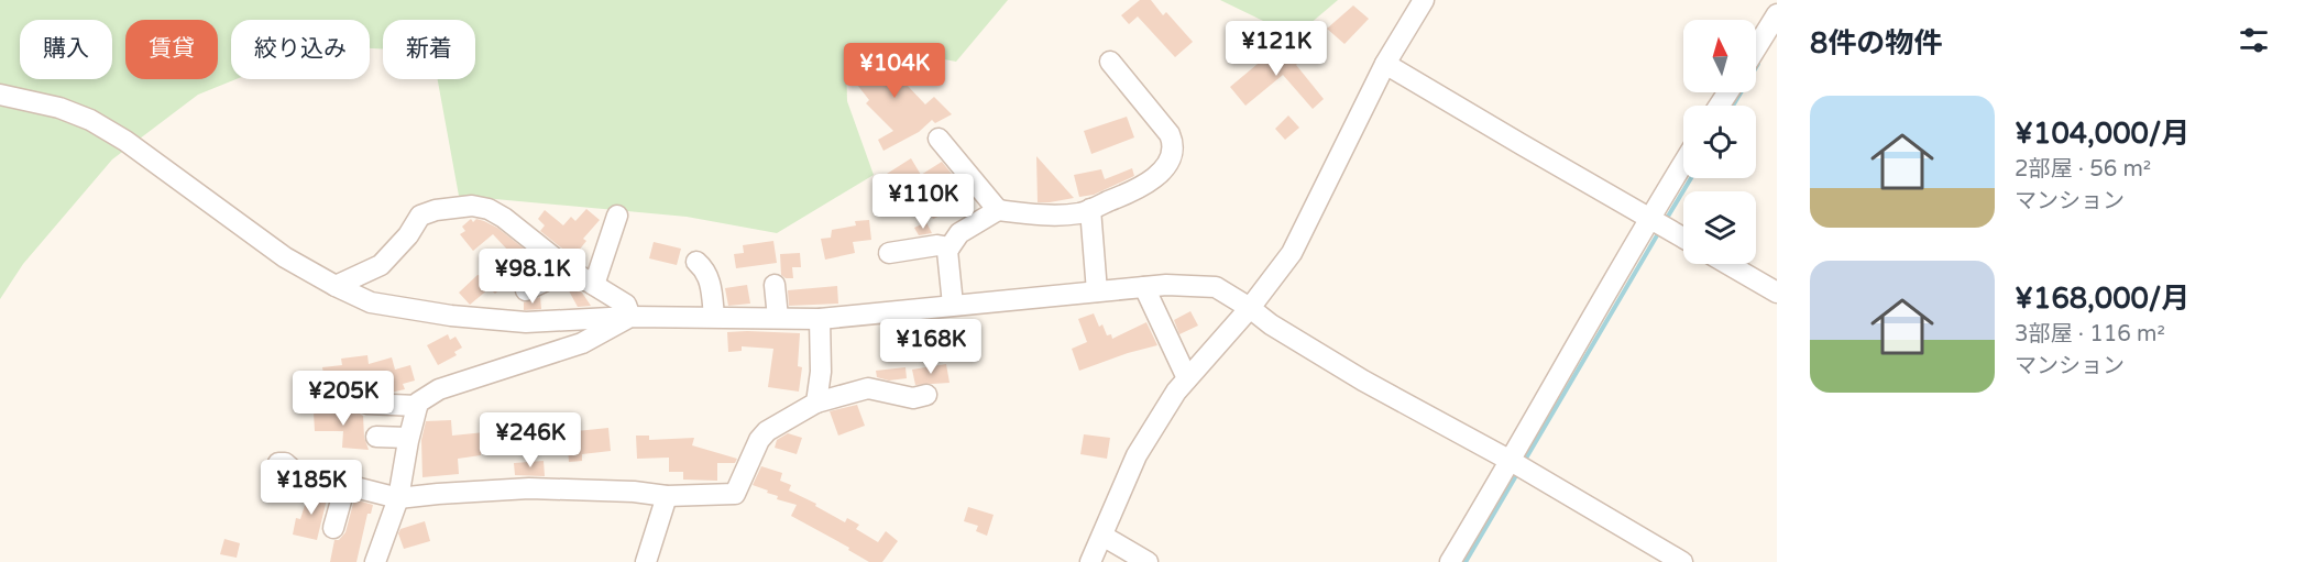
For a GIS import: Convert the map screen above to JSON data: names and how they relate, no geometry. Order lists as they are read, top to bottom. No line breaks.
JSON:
{"north":"top","page":{"heading":"8件の物件","chip":["購入","賃貸","絞り込み","新着"],"price":["¥121K","¥104K","¥110K","¥98.1K","¥168K","¥205K","¥246K","¥185K"],"list":[{"name":"¥104,000/月","note":"2部屋 · 56 m² · マンション"},{"name":"¥168,000/月","note":"3部屋 · 116 m² · マンション"}]}}
